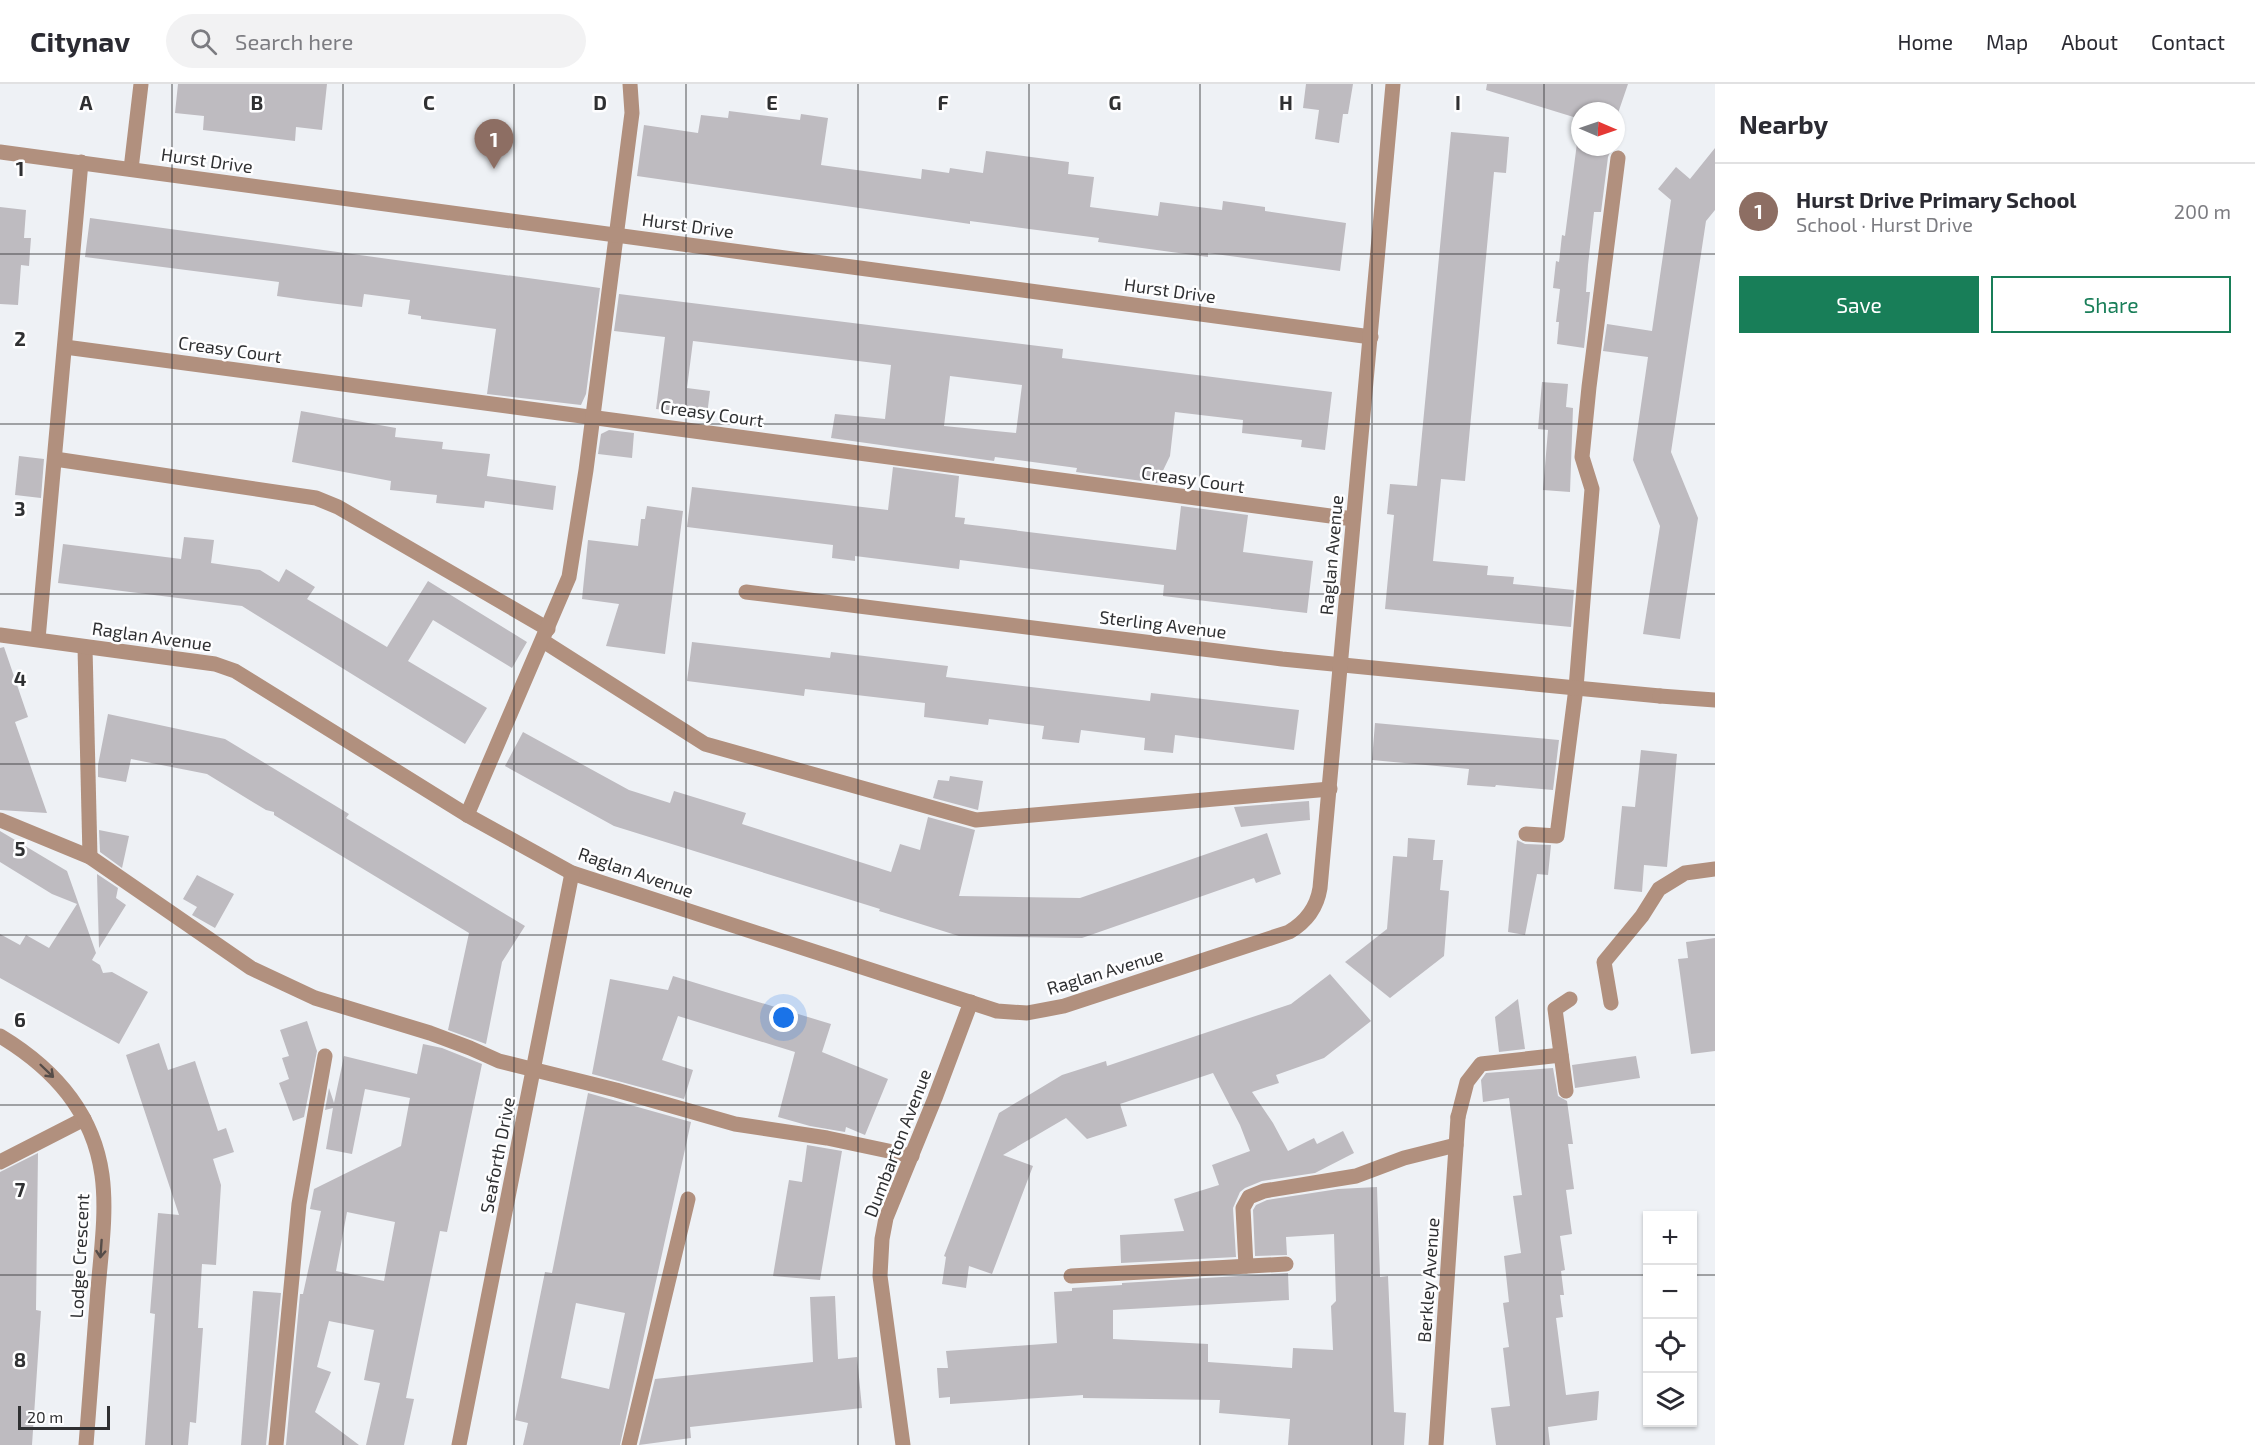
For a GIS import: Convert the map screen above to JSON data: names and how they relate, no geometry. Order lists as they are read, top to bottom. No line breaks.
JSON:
{"streets":{"street":["Hurst Drive","Creasy Court","Raglan Avenue","Sterling Avenue","Dumbarton Avenue","Seaforth Drive","Lodge Crescent","Berkley Avenue"]},"crossings":[["Hurst Drive","Raglan Avenue"],["Creasy Court","Raglan Avenue"],["Raglan Avenue","Sterling Avenue"],["Raglan Avenue","Dumbarton Avenue"],["Raglan Avenue","Seaforth Drive"]],"one_way":["Lodge Crescent"],"scale_bar":"20 m","north":"right","page":{"header":"Citynav","search":"Search here","nav":["Home","Map","About","Contact"],"heading":"Nearby","pins":"1","list":[{"mark":"1","name":"Hurst Drive Primary School","note":"School · Hurst Drive","value":"200 m"}],"buttons":["Save","Share"],"map_buttons":["+","−"],"scale":"20 m"},"grid":{"columns":["A","B","C","D","E","F","G","H","I"],"rows":["1","2","3","4","5","6","7","8"]}}
